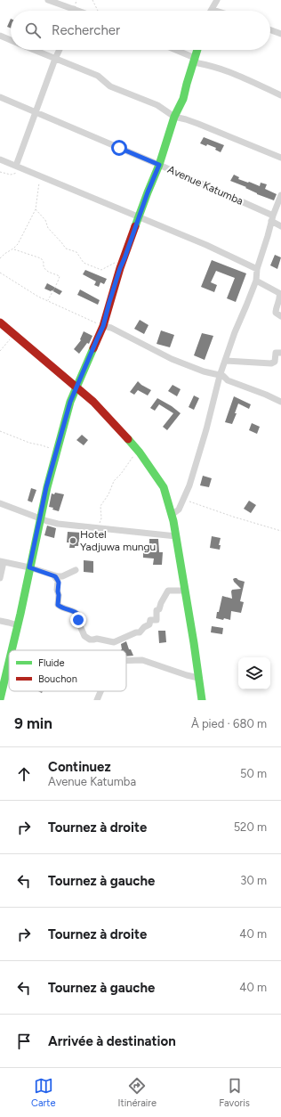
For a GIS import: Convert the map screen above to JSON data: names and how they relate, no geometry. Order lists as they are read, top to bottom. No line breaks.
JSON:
{"streets":{"street":["Avenue Katumba"]},"places":["Hotel Yadjuwa mungu"],"legend":["Fluide","Bouchon"],"page":{"search":"Rechercher","heading":["9 min","À pied · 680 m"],"list":[["Continuez","Avenue Katumba","50 m"],["Tournez à droite","520 m"],["Tournez à gauche","30 m"],["Tournez à droite","40 m"],["Tournez à gauche","40 m"],"Arrivée à destination"],"nav":["Carte","Itinéraire","Favoris"]}}
